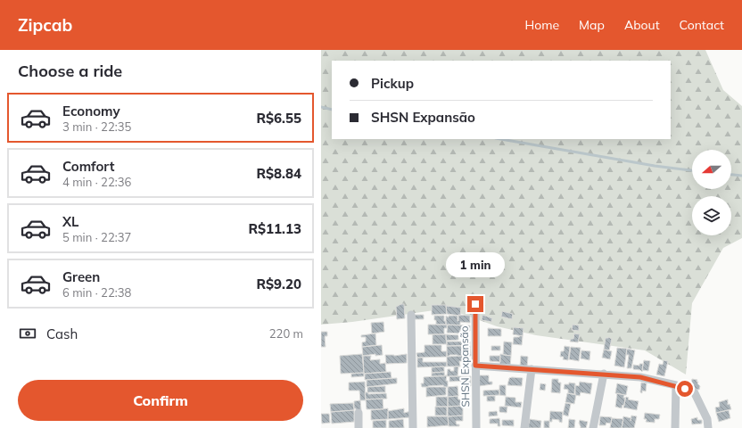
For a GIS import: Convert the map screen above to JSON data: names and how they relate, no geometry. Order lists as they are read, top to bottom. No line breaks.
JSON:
{"streets":{"street":["SHSN Expansão"]},"north":"left","page":{"header":"Zipcab","nav":["Home","Map","About","Contact"],"heading":"Choose a ride","banner":["Pickup","SHSN Expansão"],"list":[{"name":"Economy","note":"3 min · 22:35","value":"R$6.55"},{"name":"Comfort","note":"4 min · 22:36","value":"R$8.84"},{"name":"XL","note":"5 min · 22:37","value":"R$11.13"},{"name":"Green","note":"6 min · 22:38","value":"R$9.20"}],"bubble":"1 min","pay":["Cash","220 m"],"buttons":"Confirm"}}
